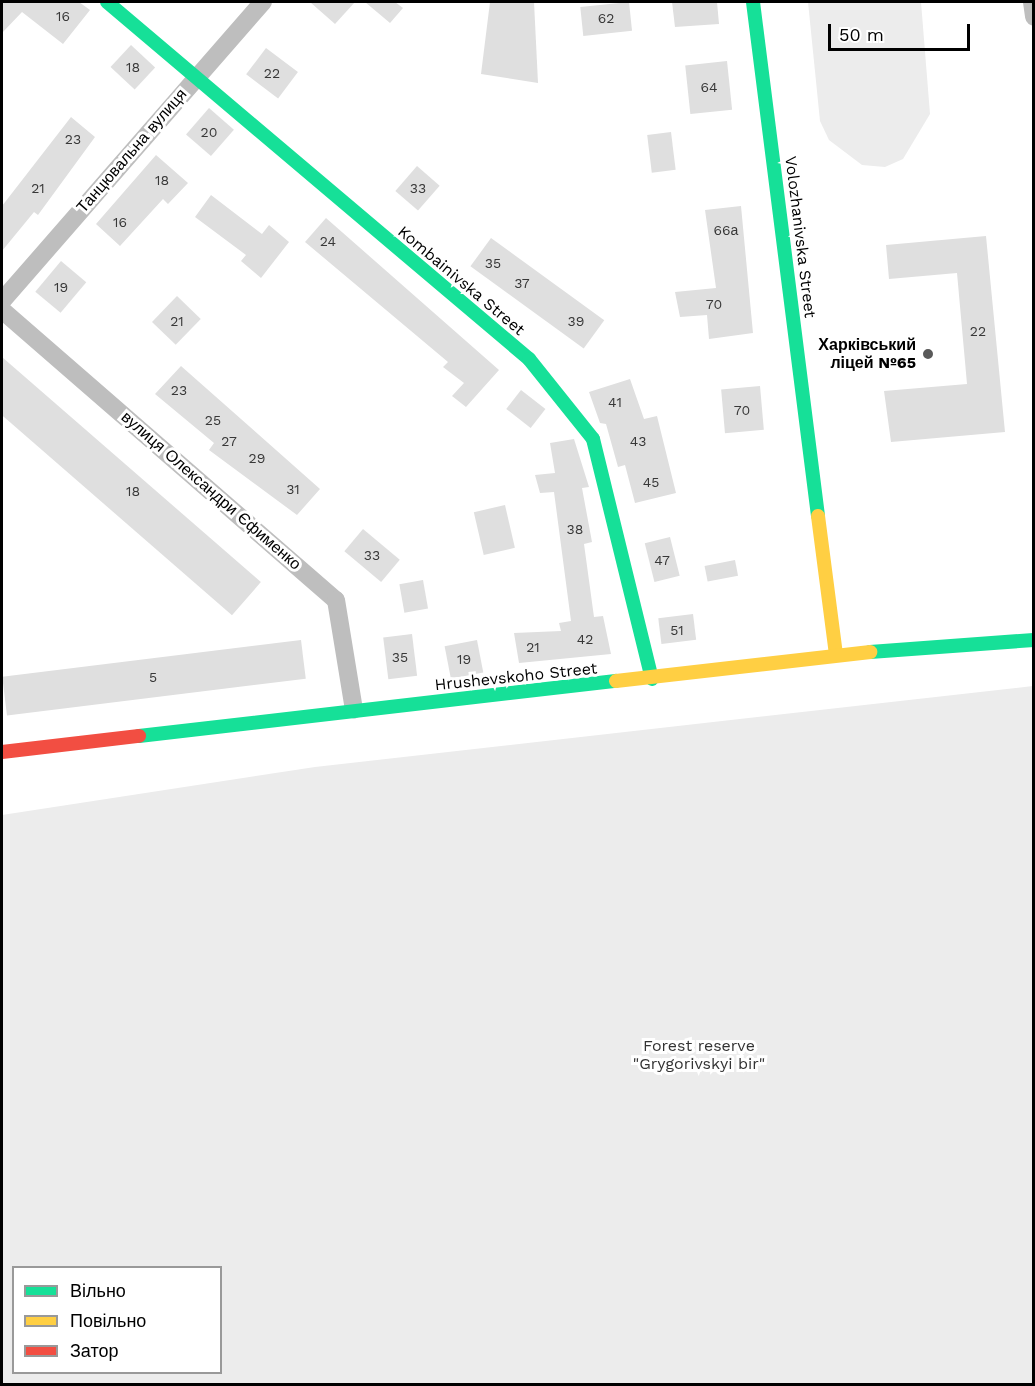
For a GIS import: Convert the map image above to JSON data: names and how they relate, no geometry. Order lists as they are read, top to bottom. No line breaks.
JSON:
{"streets":{"street":["Танцювальна вулиця","Volozhanivska Street","Kombainivska Street","вулиця Олександри Єфименко","Hrushevskoho Street"]},"crossings":[["Танцювальна вулиця","Kombainivska Street"],["Volozhanivska Street","Hrushevskoho Street"],["Kombainivska Street","Hrushevskoho Street"],["вулиця Олександри Єфименко","Hrushevskoho Street"]],"parks":["Forest reserve \"Grygorivskyi bir\""],"places":["Харківський ліцей №65"],"house_numbers":["16","62","18","22","64","20","23","18","21","33","16","66а","24","35","37","19","70","21","39","22","23","41","70","25","27","43","29","45","31","18","38","33","47","51","42","21","35","19","5"],"legend":["Вільно","Повільно","Затор"],"scale_bar":"50 m"}
